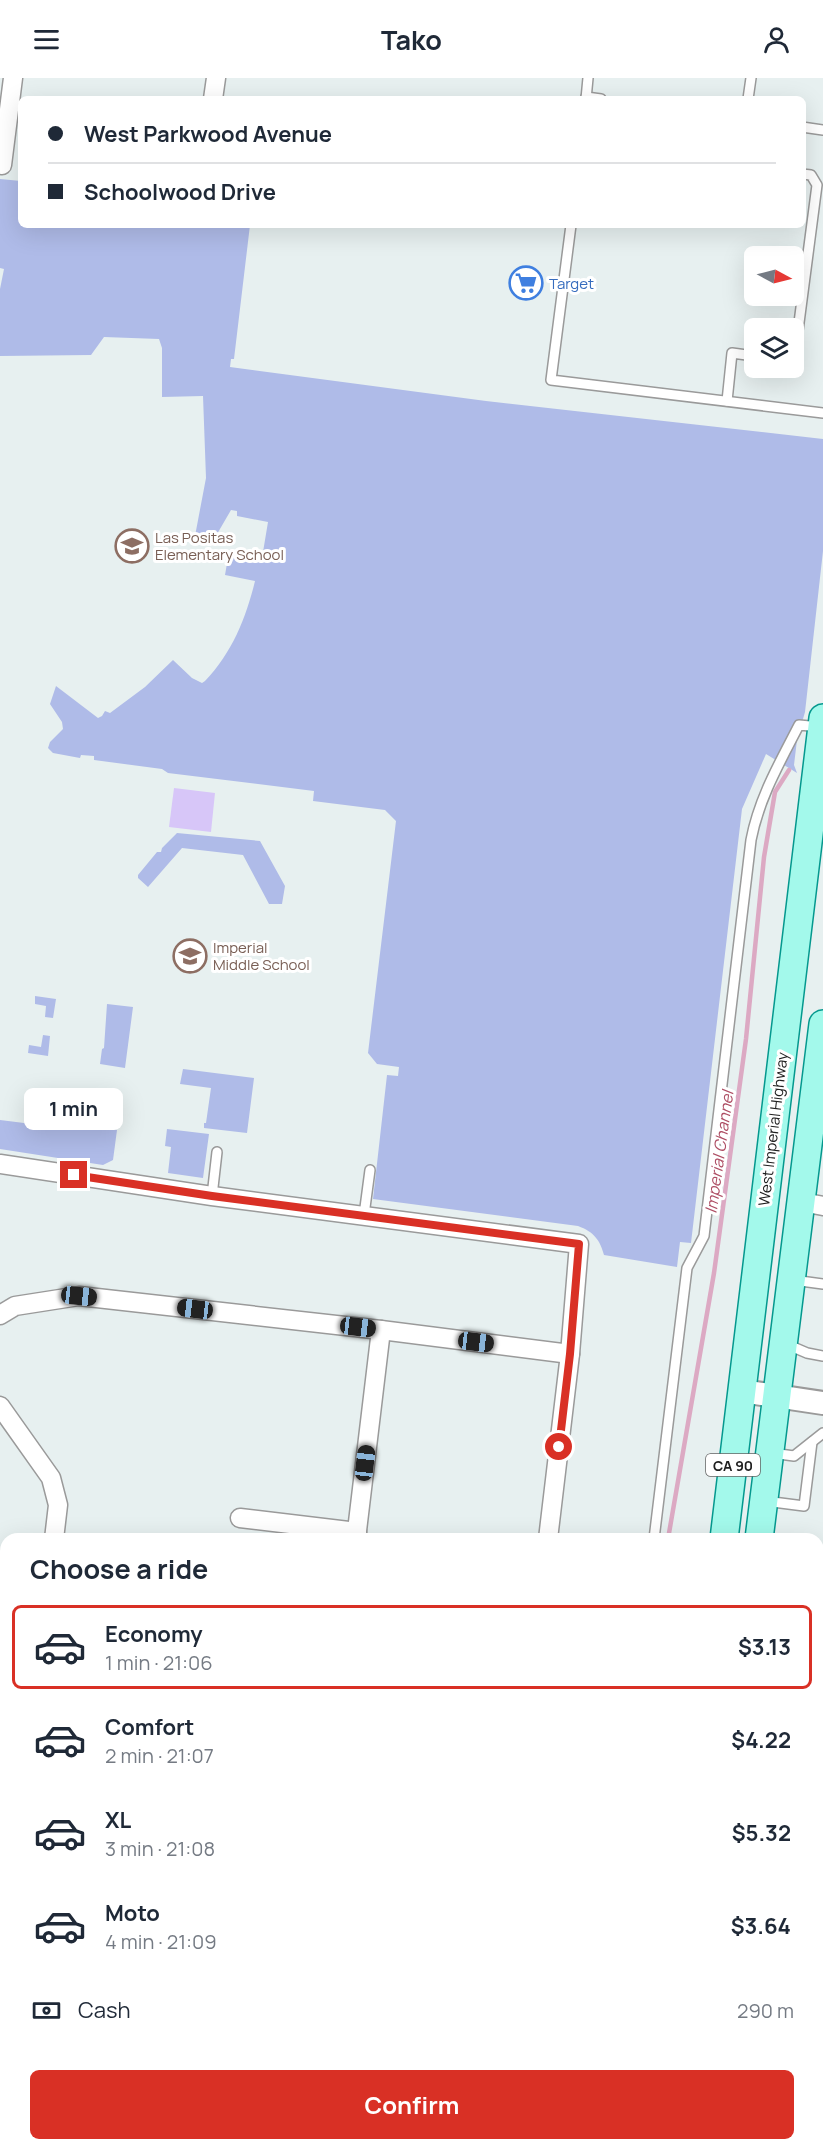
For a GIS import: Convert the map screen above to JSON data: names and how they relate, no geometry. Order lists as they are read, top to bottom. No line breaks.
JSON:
{"streets":{"main road":["West Imperial Highway","CA 90"]},"water":["Imperial Channel"],"places":{"supermarket":["Target"],"school or university":["Las Positas Elementary School","Imperial Middle School"]},"north":"right","page":{"header":"Tako","banner":["West Parkwood Avenue","Schoolwood Drive"],"bubble":"1 min","heading":"Choose a ride","list":[{"name":"Economy","note":"1 min · 21:06","value":"$3.13"},{"name":"Comfort","note":"2 min · 21:07","value":"$4.22"},{"name":"XL","note":"3 min · 21:08","value":"$5.32"},{"name":"Moto","note":"4 min · 21:09","value":"$3.64"}],"pay":["Cash","290 m"],"buttons":"Confirm"}}
